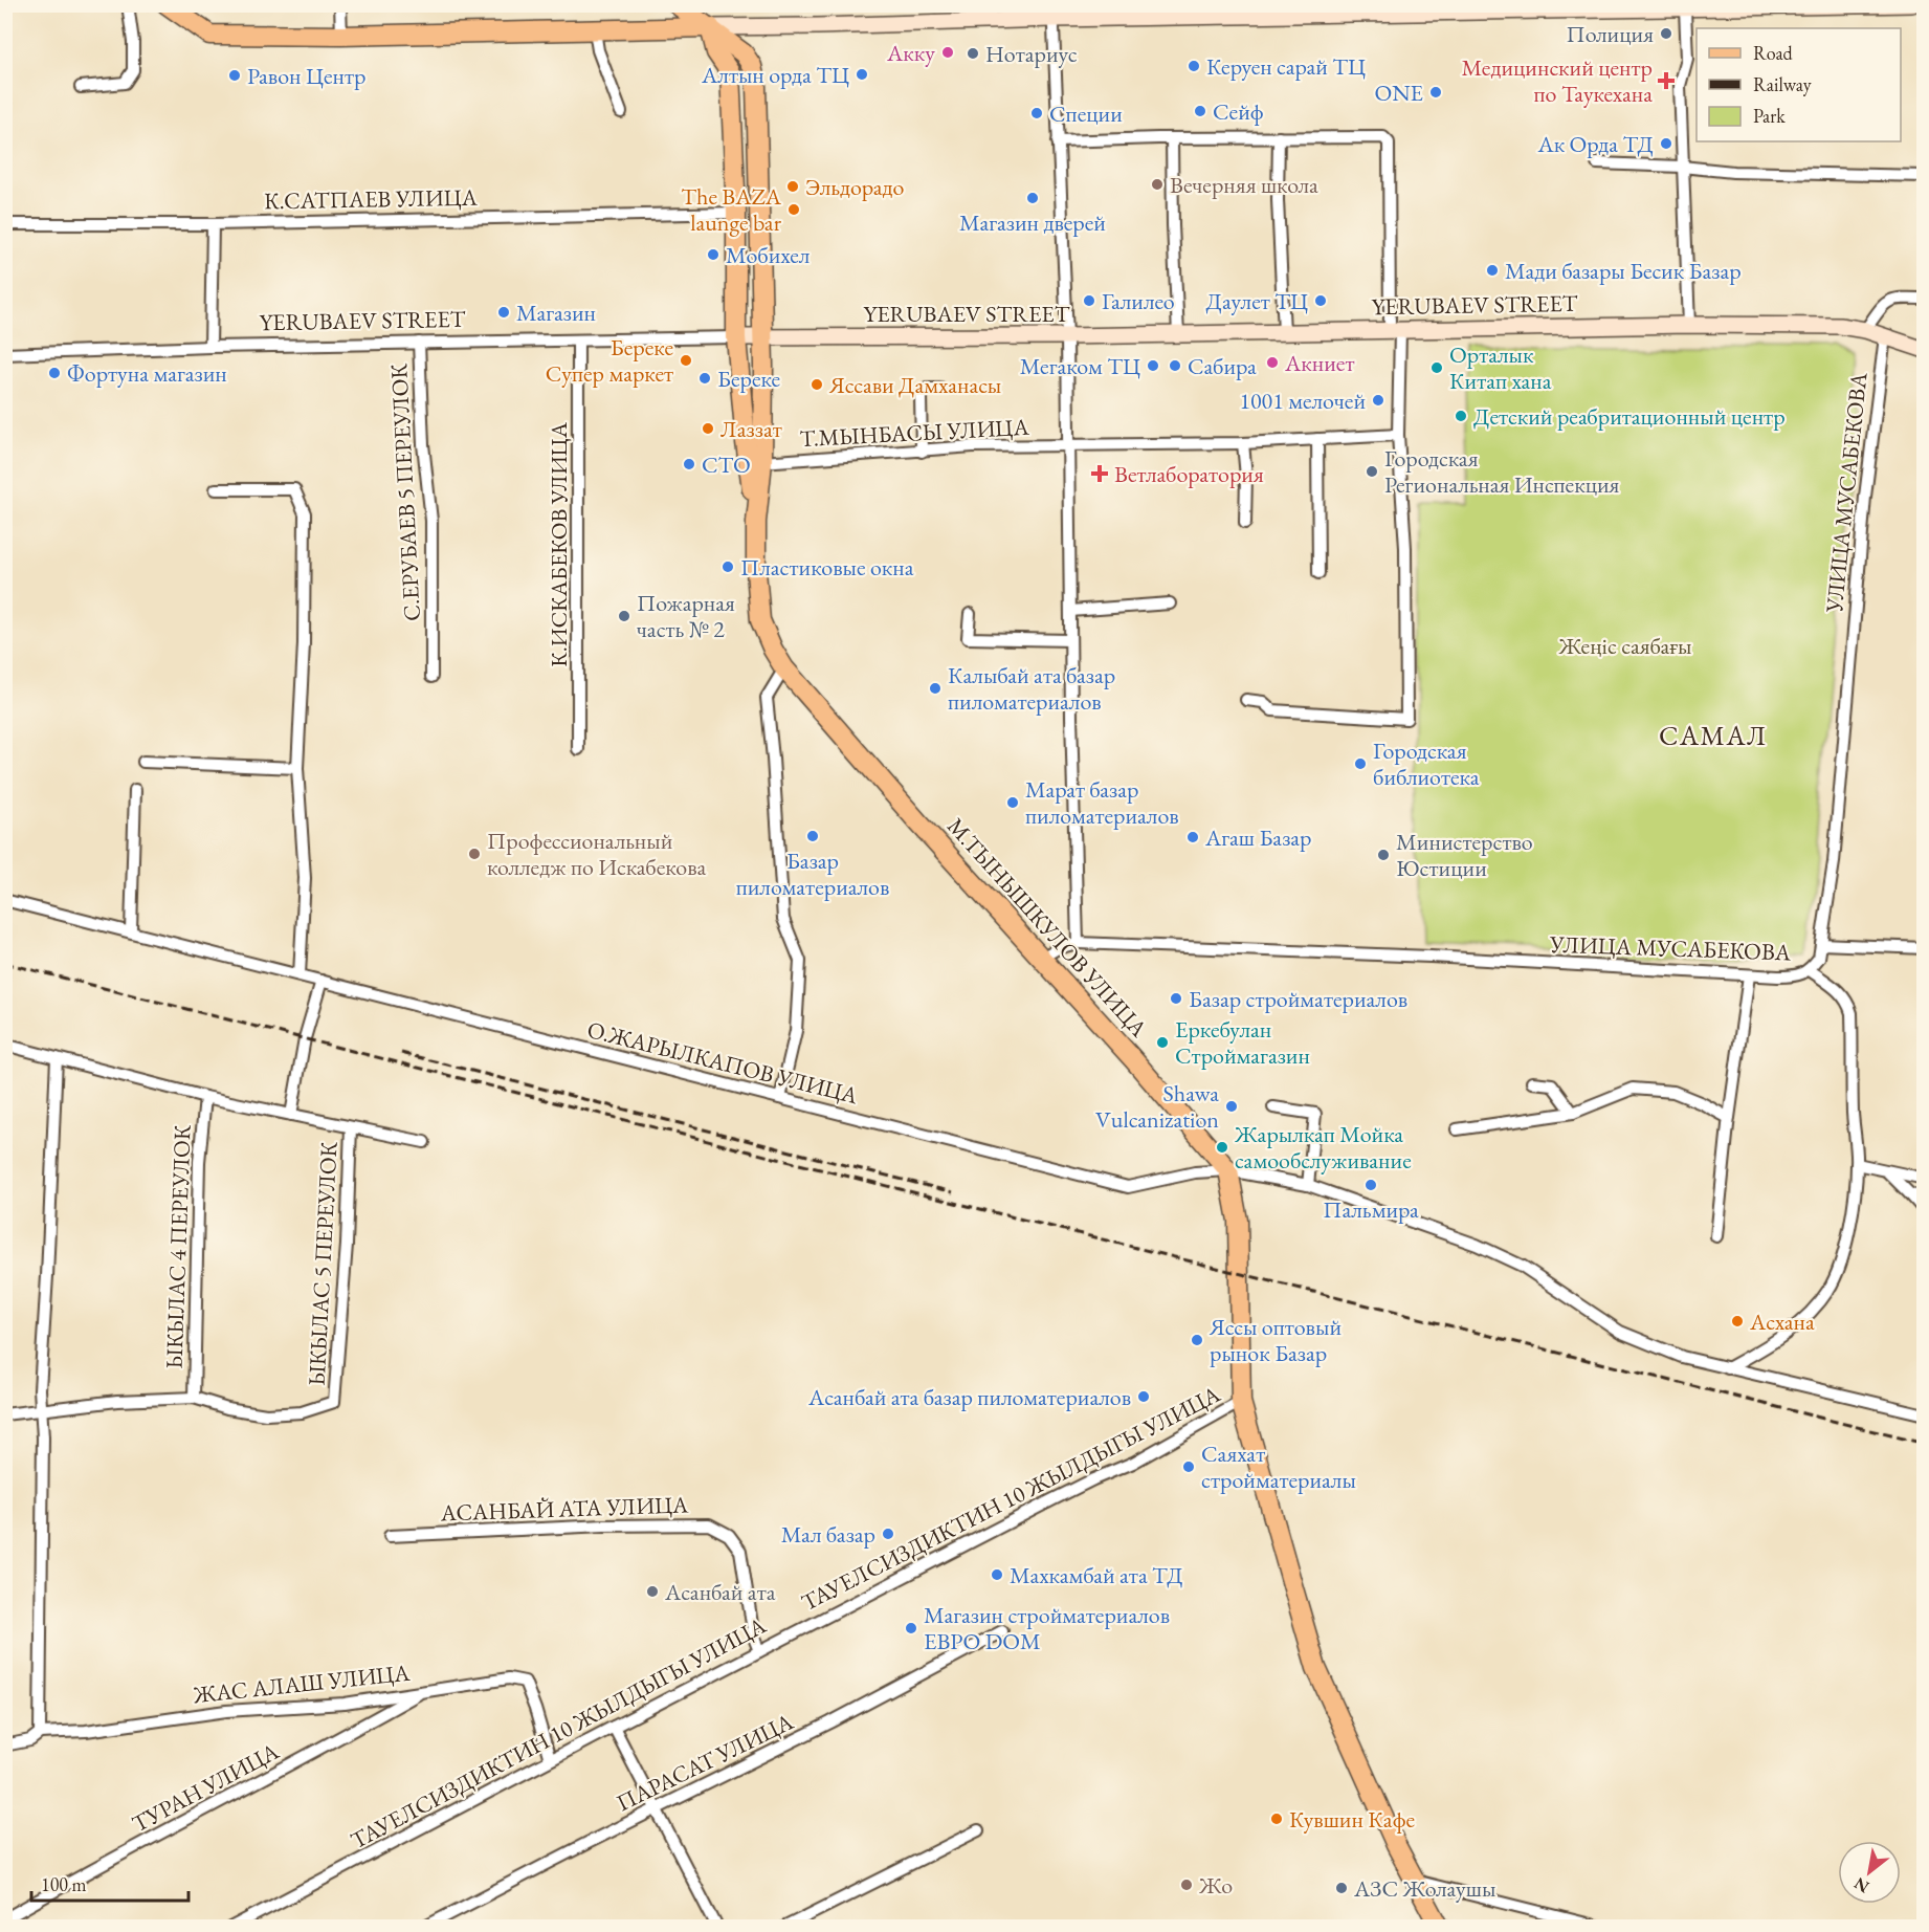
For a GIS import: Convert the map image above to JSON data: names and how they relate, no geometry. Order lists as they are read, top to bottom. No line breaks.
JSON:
{"streets":{"main road":["М.ТЫНЫШКУЛОВ УЛИЦА"],"street":["К.САТПАЕВ УЛИЦА","YERUBAEV STREET","Т.МЫНБАСЫ УЛИЦА","С.ЕРУБАЕВ 5 ПЕРЕУЛОК","УЛИЦА МУСАБЕКОВА","К.ИСКАБЕКОВ УЛИЦА","О.ЖАРЫЛКАПОВ УЛИЦА","ЫКЫЛАС 4 ПЕРЕУЛОК","ЫКЫЛАС 5 ПЕРЕУЛОК","ТАУЕЛСИЗДИКТИН 10 ЖЫЛДЫГЫ УЛИЦА","АСАНБАЙ АТА УЛИЦА","ЖАС АЛАШ УЛИЦА","ПАРАСАТ УЛИЦА","ТУРАН УЛИЦА"]},"crossings":[["К.САТПАЕВ УЛИЦА","М.ТЫНЫШКУЛОВ УЛИЦА"],["YERUBAEV STREET","С.ЕРУБАЕВ 5 ПЕРЕУЛОК"],["YERUBAEV STREET","УЛИЦА МУСАБЕКОВА"],["YERUBAEV STREET","К.ИСКАБЕКОВ УЛИЦА"],["YERUBAEV STREET","М.ТЫНЫШКУЛОВ УЛИЦА"],["Т.МЫНБАСЫ УЛИЦА","М.ТЫНЫШКУЛОВ УЛИЦА"],["М.ТЫНЫШКУЛОВ УЛИЦА","О.ЖАРЫЛКАПОВ УЛИЦА"],["ЫКЫЛАС 4 ПЕРЕУЛОК","ЫКЫЛАС 5 ПЕРЕУЛОК"],["ТАУЕЛСИЗДИКТИН 10 ЖЫЛДЫГЫ УЛИЦА","АСАНБАЙ АТА УЛИЦА"],["ТАУЕЛСИЗДИКТИН 10 ЖЫЛДЫГЫ УЛИЦА","ЖАС АЛАШ УЛИЦА"],["ЖАС АЛАШ УЛИЦА","ТУРАН УЛИЦА"]],"districts":["САМАЛ"],"parks":["Жеңіс саябағы"],"places":{"other":["Полиция","Акку","Нотариус","Керуен сарай ТЦ","Алтын орда ТЦ","Равон Центр","ONE","Сейф","Специи","Ак Орда ТД","Вечерняя школа","Эльдорадо","Магазин дверей","The BAZA launge bar","Мобихел","Мади базары Бесик Базар","Галилео","Даулет ТЦ","Магазин","Береке Супер маркет","Акниет","Мегаком ТЦ","Сабира","Орталык Китап хана","Фортуна магазин","Береке","Яссави Дамханасы","1001 мелочей","Детский реабритационный центр","Лаззат","СТО","Городская Региональная Инспекция","Пластиковые окна","Пожарная часть № 2","Калыбай ата базар пиломатериалов","Городская библиотека","Марат базар пиломатериалов","Базар пиломатериалов","Агаш Базар","Профессиональный колледж по Искабекова","Министерство Юстиции","Базар стройматериалов","Еркебулан Строймагазин","Shawa Vulcanization","Жарылкап Мойка самообслуживание","Пальмира","Асхана","Яссы оптовый рынок Базар","Асанбай ата базар пиломатериалов","Саяхат стройматериалы","Мал базар","Махкамбай ата ТД","Асанбай ата","Магазин стройматериалов ЕВРО DOM","Кувшин Кафе","Жо","АЗС Жолаушы"],"health":["Медицинский центр по Таукехана","Ветлаборатория"]},"legend":["Road","Railway","Park"],"scale_bar":"100 m","north":"bottom left"}
